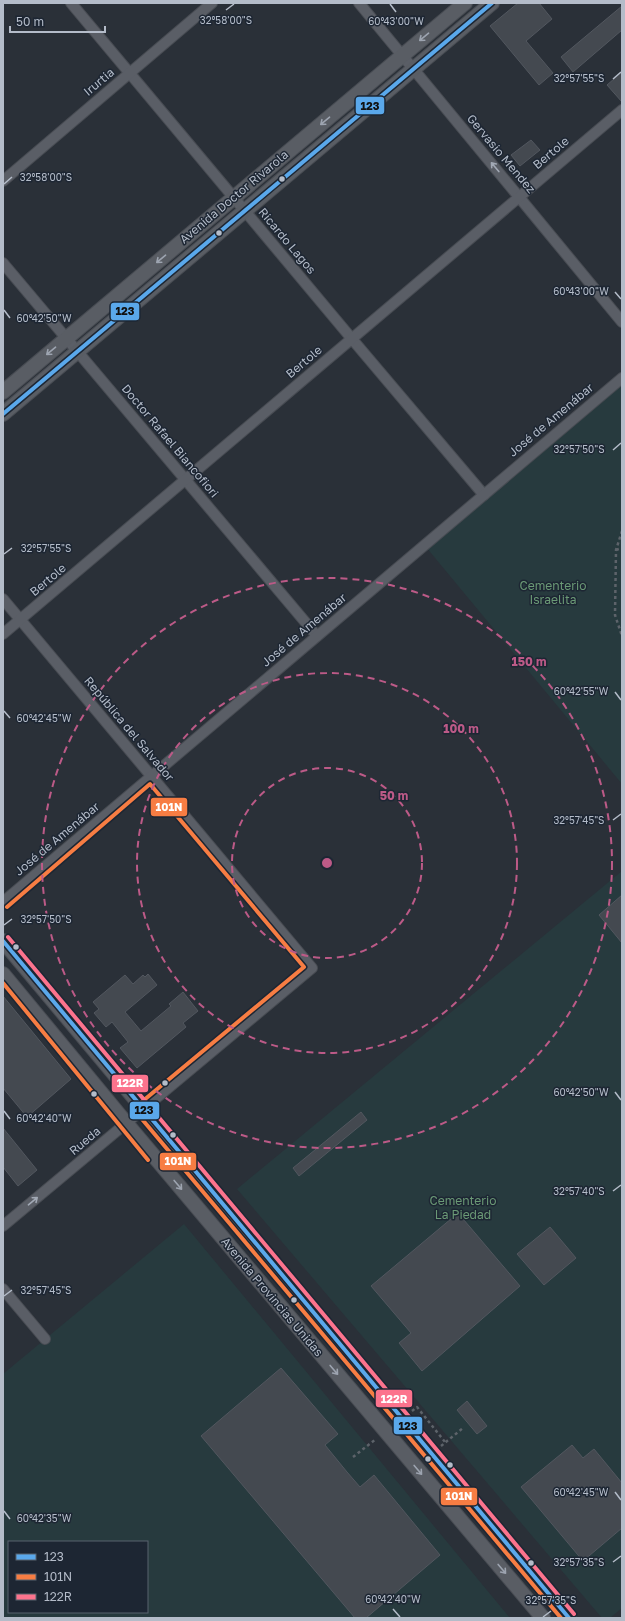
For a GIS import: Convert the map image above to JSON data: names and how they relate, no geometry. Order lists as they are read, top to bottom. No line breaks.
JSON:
{"streets":{"main road":["Avenida Doctor Rivarola","Avenida Provincias Unidas"],"street":["Irurtia","Bertole","Gervasio Mendez","Ricardo Lagos","José de Amenábar","Doctor Rafael Biancofiori","República del Salvador","Rueda"]},"crossings":[["Irurtia","Ricardo Lagos"],["Bertole","Gervasio Mendez"],["Bertole","Ricardo Lagos"],["Bertole","Doctor Rafael Biancofiori"],["Bertole","República del Salvador"],["Gervasio Mendez","Avenida Doctor Rivarola"],["Avenida Doctor Rivarola","Ricardo Lagos"],["Avenida Doctor Rivarola","Doctor Rafael Biancofiori"],["Ricardo Lagos","José de Amenábar"],["José de Amenábar","Doctor Rafael Biancofiori"],["José de Amenábar","República del Salvador"],["República del Salvador","Rueda"],["Rueda","Avenida Provincias Unidas"]],"one_way":["Gervasio Mendez","Rueda"],"parks":["Cementerio Israelita","Cementerio La Piedad"],"lines":["transit line 123","transit line 101N","transit line 122R"],"legend":["123","101N","122R"],"scale_bar":"50 m","coordinates":["32°58'00\"S","60°43'00\"W","32°57'55\"S","60°42'50\"W","32°57'50\"S","60°42'55\"W","60°42'45\"W","32°57'45\"S","60°42'40\"W","32°57'40\"S","60°42'35\"W","32°57'35\"S"],"rings":["150 m","100 m","50 m"]}
